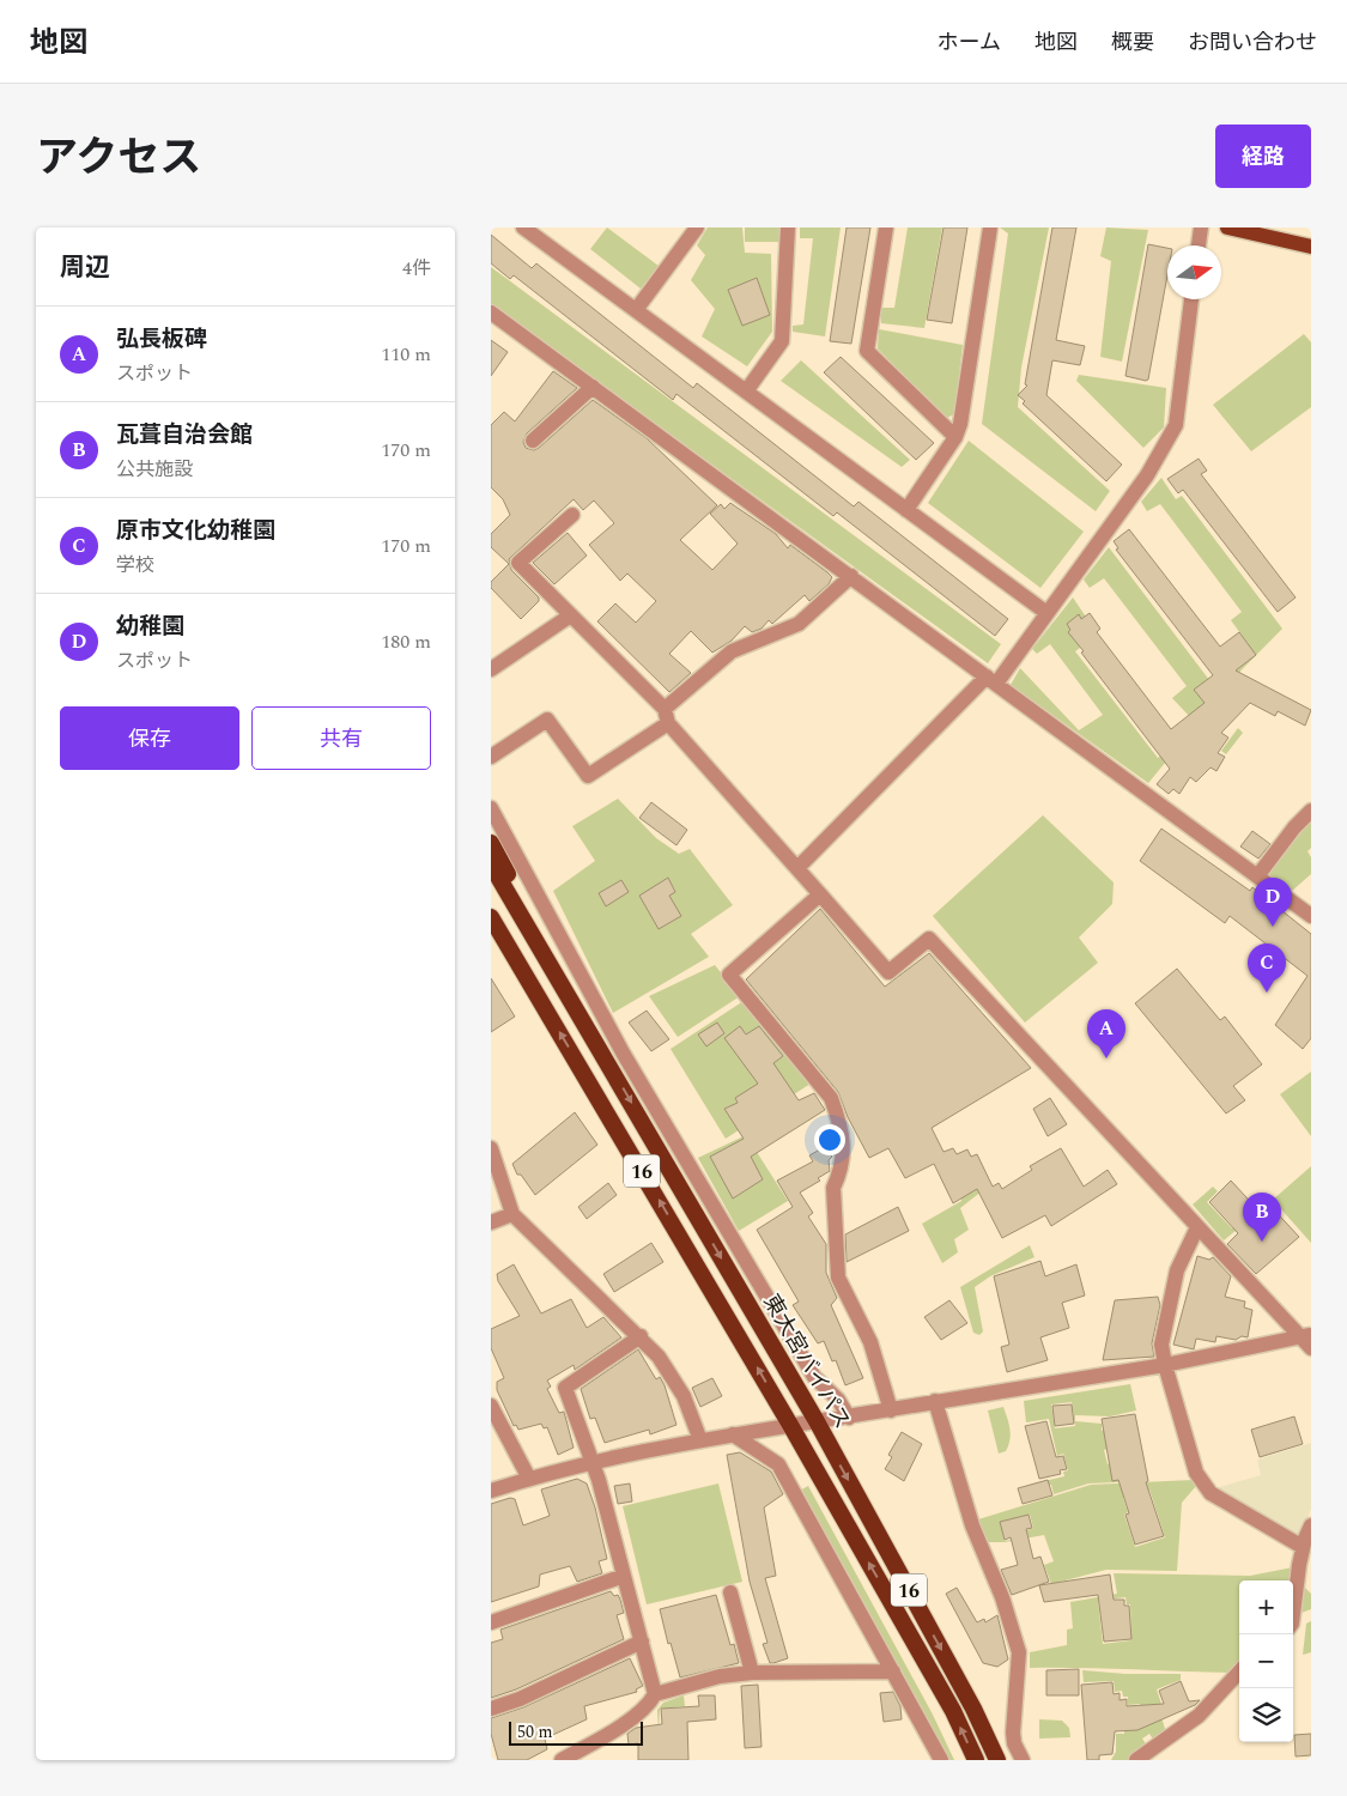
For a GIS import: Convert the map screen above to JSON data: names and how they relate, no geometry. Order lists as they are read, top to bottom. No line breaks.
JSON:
{"streets":{"highway":["16","東大宮バイパス"]},"scale_bar":"50 m","north":"right","page":{"header":"地図","nav":["ホーム","地図","概要","お問い合わせ"],"title":"アクセス","buttons":["経路",["保存","共有"]],"heading":["周辺","4件"],"list":[{"mark":"A","name":"弘長板碑","note":"スポット","value":"110 m"},{"mark":"B","name":"瓦葺自治会館","note":"公共施設","value":"170 m"},{"mark":"C","name":"原市文化幼稚園","note":"学校","value":"170 m"},{"mark":"D","name":"幼稚園","note":"スポット","value":"180 m"}],"pins":["D","C","A","B"],"map_buttons":["+","−"],"scale":"50 m"}}
